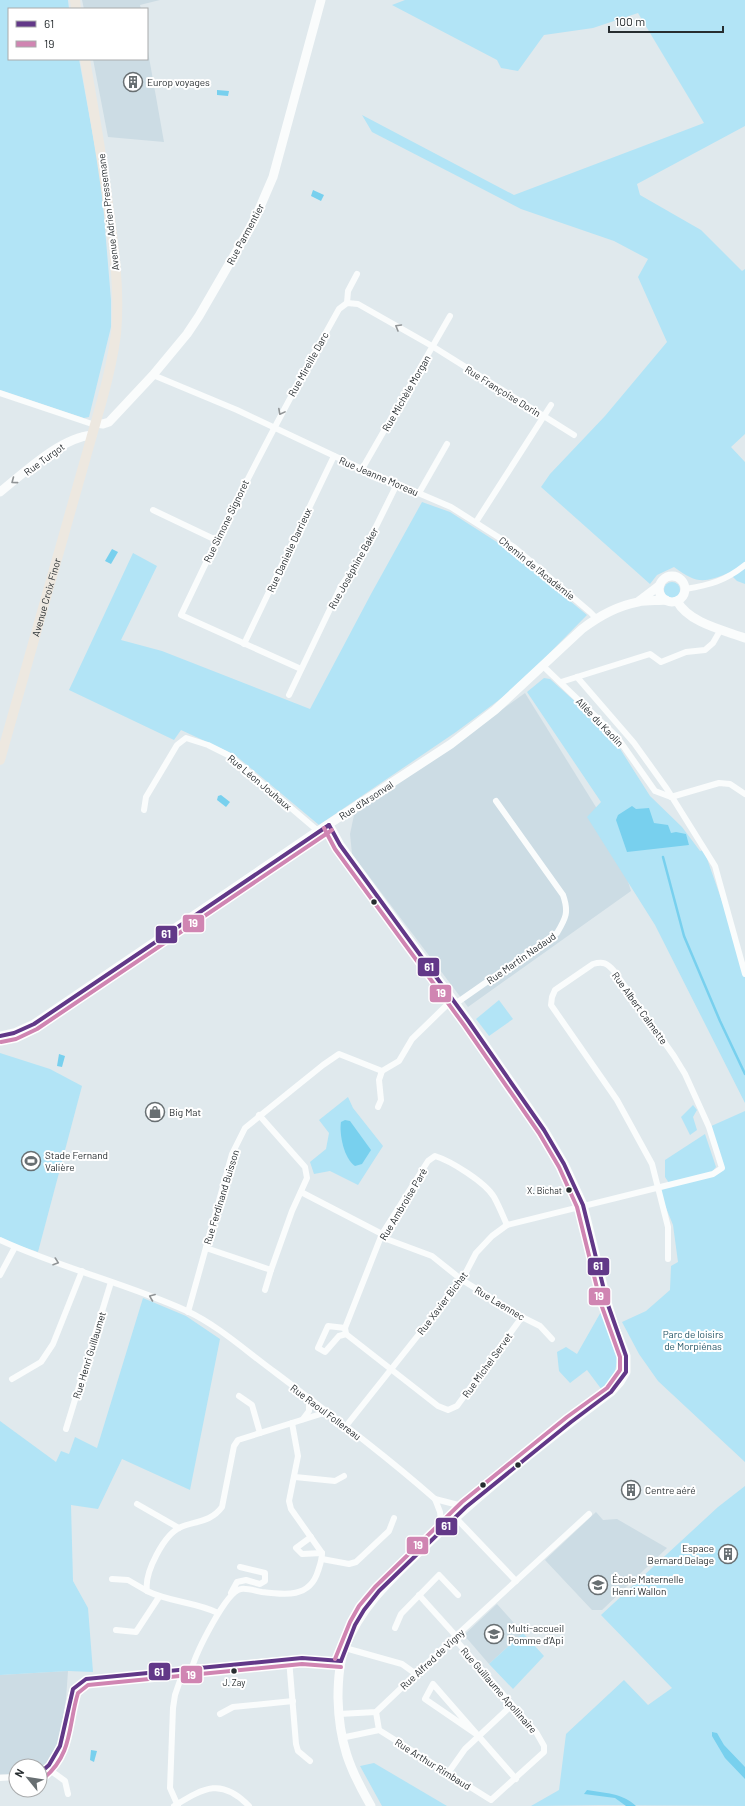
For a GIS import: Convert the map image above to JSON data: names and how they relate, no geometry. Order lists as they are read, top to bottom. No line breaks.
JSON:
{"streets":{"main road":["Avenue Adrien Pressemane","Avenue Croix Finor"],"street":["Rue Parmentier","Rue Mireille Darc","Rue Françoise Dorin","Rue Michèle Morgan","Rue Turgot","Rue Jeanne Moreau","Rue Simone Signoret","Rue Danielle Darrieux","Rue Joséphine Baker","Chemin de l’Académie","Allée du Kaolin","Rue Léon Jouhaux","Rue d'Arsonval","Rue Martin Nadaud","Rue Albert Calmette","Rue Ferdinand Buisson","Rue Ambroise Paré","Rue Xavier Bichat","Rue Laennec","Rue Henri Guillaumet","Rue Michel Servet","Rue Raoul Follereau","Rue Alfred de Vigny","Rue Guillaume Apollinaire","Rue Arthur Rimbaud"]},"crossings":[["Avenue Adrien Pressemane","Rue Parmentier"],["Avenue Adrien Pressemane","Rue Turgot"],["Avenue Adrien Pressemane","Avenue Croix Finor"],["Rue Parmentier","Rue Turgot"],["Rue Parmentier","Rue Jeanne Moreau"],["Rue Parmentier","Avenue Croix Finor"],["Rue Mireille Darc","Rue Jeanne Moreau"],["Rue Mireille Darc","Rue Simone Signoret"],["Rue Françoise Dorin","Rue Michèle Morgan"],["Rue Michèle Morgan","Rue Jeanne Moreau"],["Rue Turgot","Avenue Croix Finor"],["Rue Jeanne Moreau","Rue Simone Signoret"],["Rue Jeanne Moreau","Rue Danielle Darrieux"],["Rue Jeanne Moreau","Rue Joséphine Baker"],["Rue Jeanne Moreau","Chemin de l’Académie"],["Rue Simone Signoret","Rue Danielle Darrieux"],["Chemin de l’Académie","Rue d'Arsonval"],["Allée du Kaolin","Rue d'Arsonval"],["Rue Léon Jouhaux","Rue d'Arsonval"],["Rue Albert Calmette","Rue Xavier Bichat"],["Rue Ferdinand Buisson","Rue Raoul Follereau"],["Rue Ambroise Paré","Rue Xavier Bichat"],["Rue Ambroise Paré","Rue Laennec"],["Rue Xavier Bichat","Rue Laennec"],["Rue Xavier Bichat","Rue Michel Servet"],["Rue Xavier Bichat","Rue Raoul Follereau"],["Rue Laennec","Rue Michel Servet"],["Rue Henri Guillaumet","Rue Raoul Follereau"],["Rue Alfred de Vigny","Rue Guillaume Apollinaire"],["Rue Guillaume Apollinaire","Rue Arthur Rimbaud"]],"one_way":["Rue Mireille Darc","Rue Turgot"],"parks":["Parc de loisirs de Morpiénas"],"places":{"building":["Europ voyages","Centre aéré","Espace Bernard Delage"],"shop":["Big Mat"],"sports":["Stade Fernand Valière"],"other":["X. Bichat","J. Zay"],"school or university":["École Maternelle Henri Wallon","Multi-accueil Pomme d’Api"]},"lines":["transit line 61","transit line 19"],"legend":["61","19"],"scale_bar":"100 m","north":"top left"}
